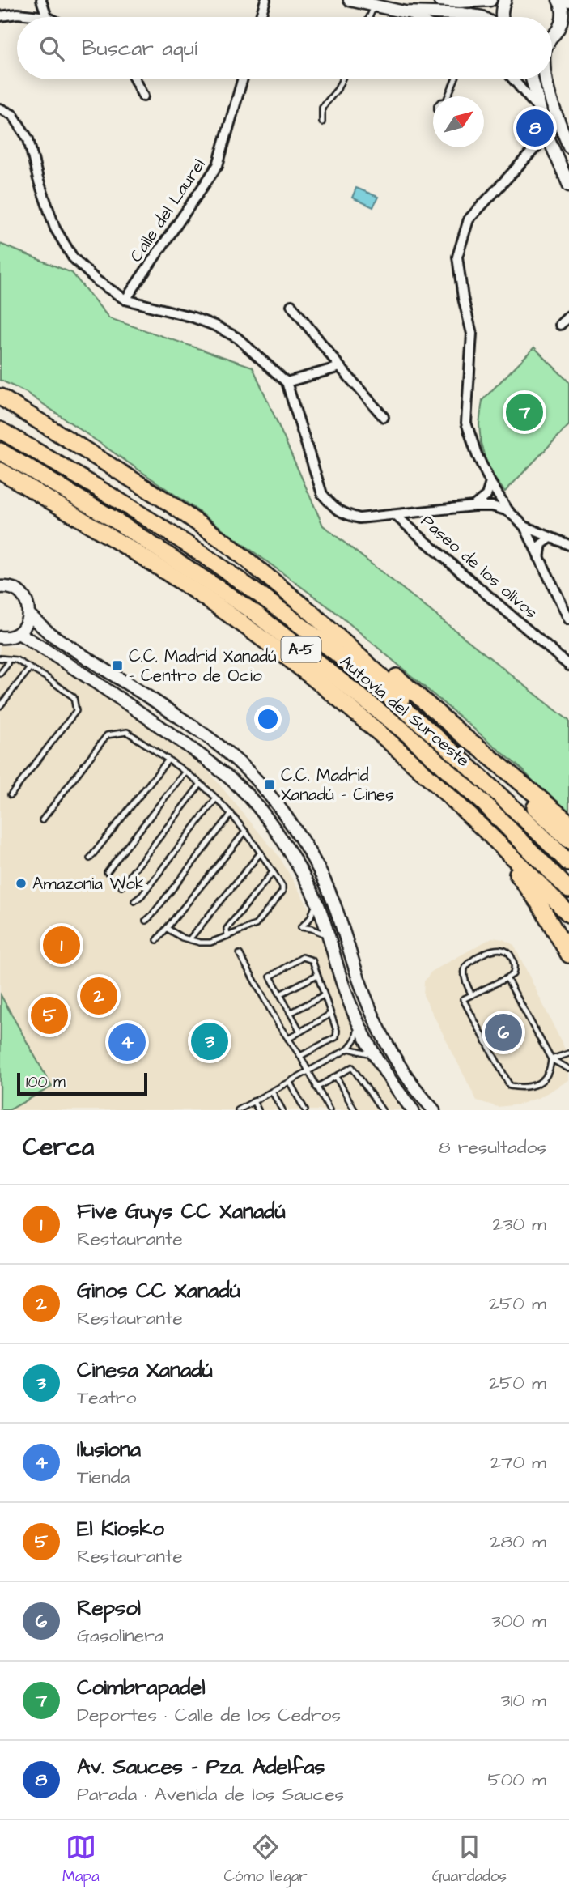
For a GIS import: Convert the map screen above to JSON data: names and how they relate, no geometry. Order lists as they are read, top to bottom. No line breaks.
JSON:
{"streets":{"highway":["A-5","Autovía del Suroeste"],"street":["Calle del Laurel","Paseo de los olivos"]},"places":{"transit":["C.C. Madrid Xanadú - Centro de Ocio","C.C. Madrid Xanadú - Cines"],"other":["Amazonia Wok"]},"scale_bar":"100 m","north":"top right","page":{"search":"Buscar aquí","pins":["8","7","1","2","5","6","3","4"],"scale":"100 m","heading":["Cerca","8 resultados"],"list":[{"mark":"1","name":"Five Guys CC Xanadú","note":"Restaurante","value":"230 m"},{"mark":"2","name":"Ginos CC Xanadú","note":"Restaurante","value":"250 m"},{"mark":"3","name":"Cinesa Xanadú","note":"Teatro","value":"250 m"},{"mark":"4","name":"Ilusiona","note":"Tienda","value":"270 m"},{"mark":"5","name":"El Kiosko","note":"Restaurante","value":"280 m"},{"mark":"6","name":"Repsol","note":"Gasolinera","value":"300 m"},{"mark":"7","name":"Coimbrapadel","note":"Deportes · Calle de los Cedros","value":"310 m"},{"mark":"8","name":"Av. Sauces - Pza. Adelfas","note":"Parada · Avenida de los Sauces","value":"500 m"}],"nav":["Mapa","Cómo llegar","Guardados"]}}
